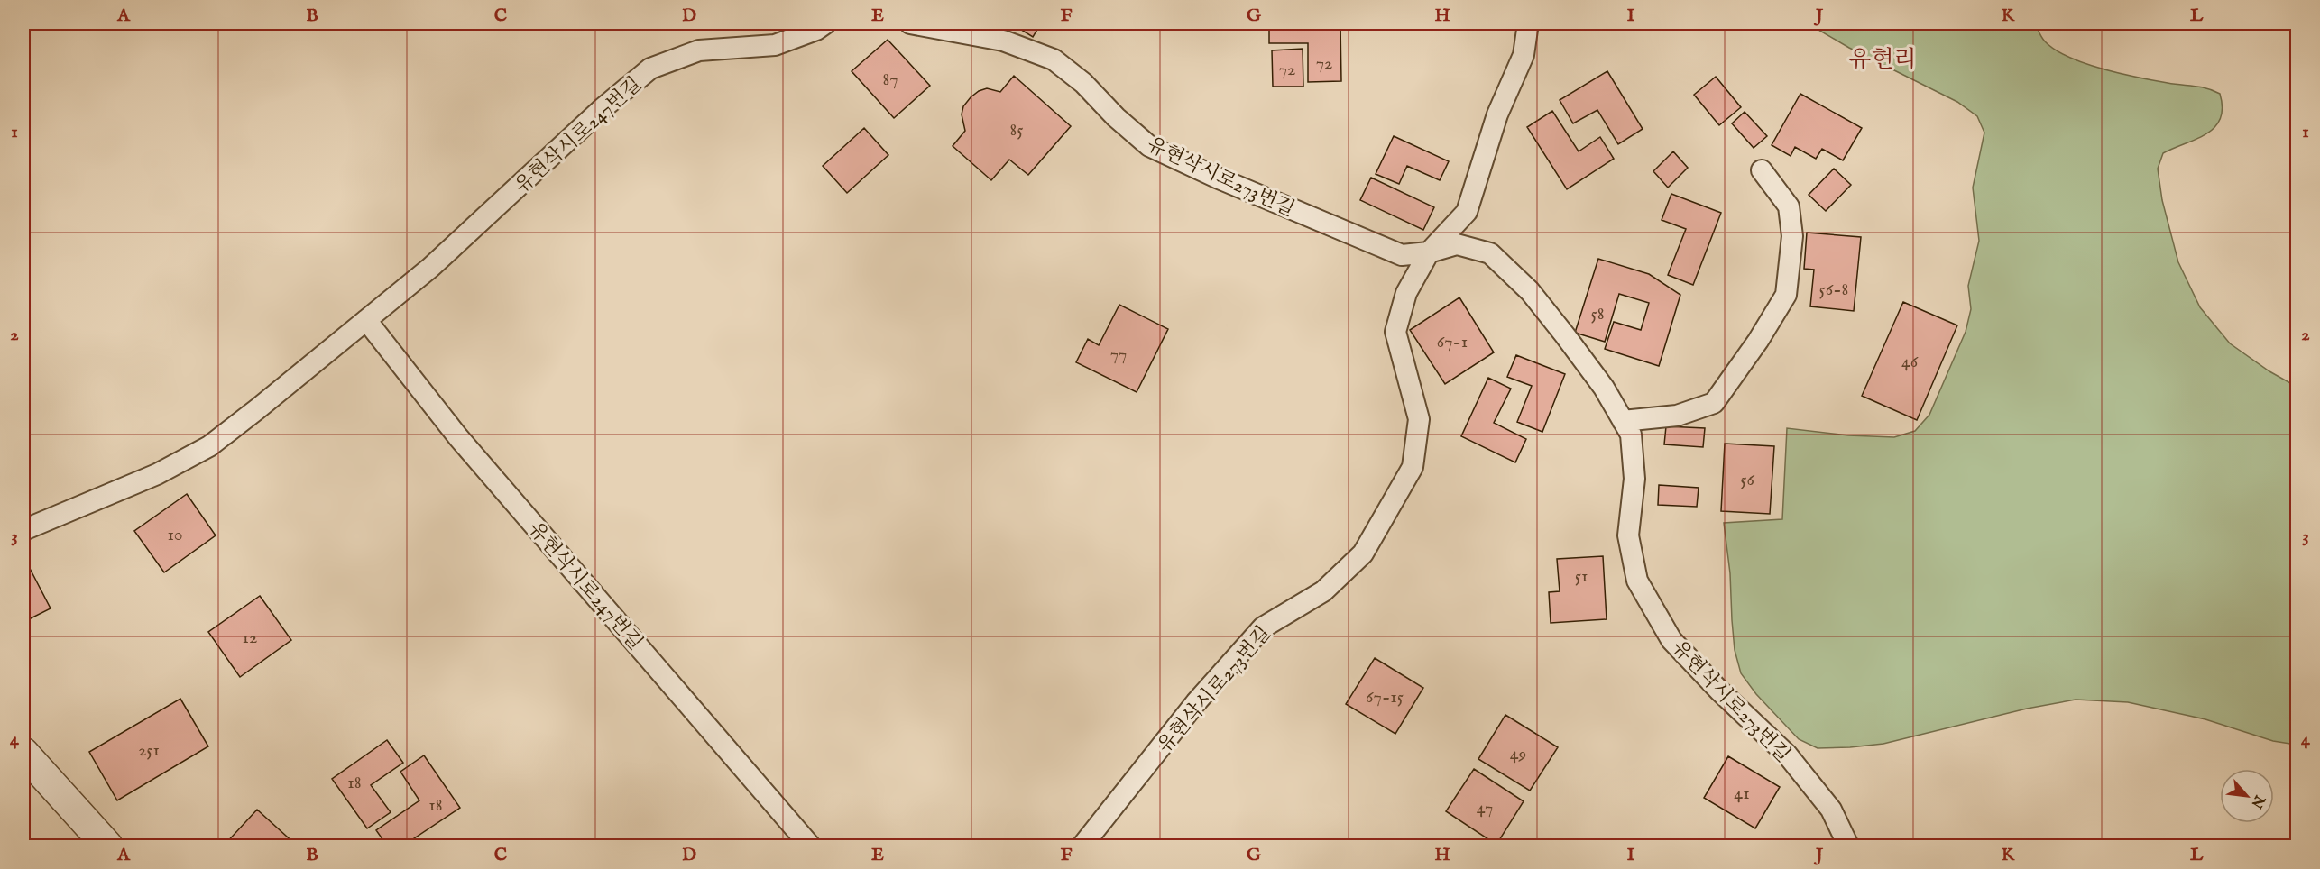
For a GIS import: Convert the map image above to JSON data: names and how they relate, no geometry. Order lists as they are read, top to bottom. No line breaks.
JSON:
{"streets":{"lane":["유현삭시로247번길","유현삭시로273번길"]},"districts":["유현리"],"house_numbers":["72","72","87","85","56-8","58","67-1","77","46","56","10","51","12","67-15","251","49","18","41","18","47"],"north":"bottom right","grid":{"columns":["A","B","C","D","E","F","G","H","I","J","K","L"],"rows":["1","2","3","4"]}}
